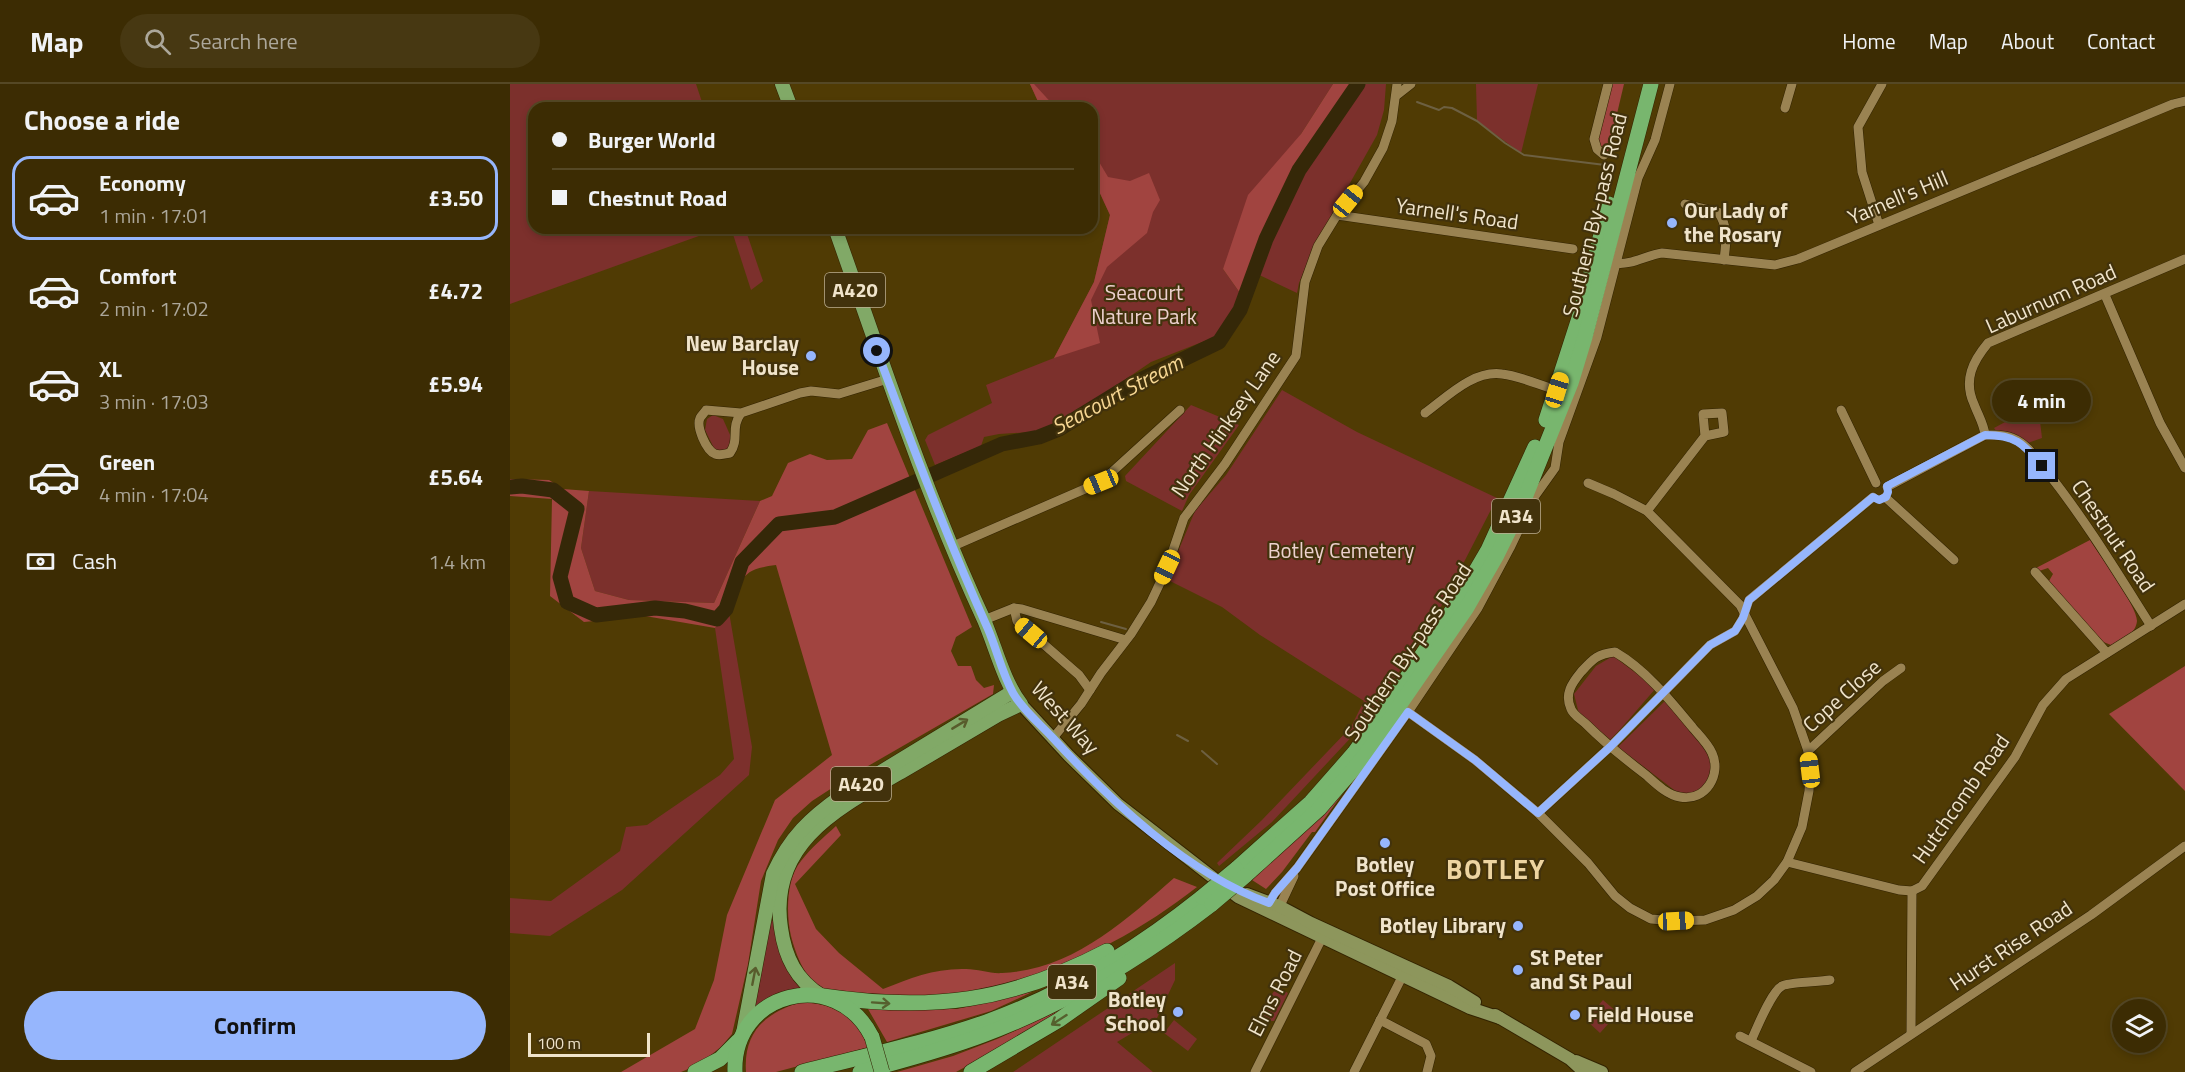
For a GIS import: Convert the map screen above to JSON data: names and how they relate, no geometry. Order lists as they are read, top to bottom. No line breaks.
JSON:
{"streets":{"highway":["Southern By-pass Road","A34"],"main road":["A420","West Way"],"street":["Yarnell's Hill","Yarnell's Road","Laburnum Road","North Hinksey Lane","Chestnut Road","Cope Close","Hutchcomb Road","Hurst Rise Road","Elms Road"]},"crossings":[["Yarnell's Road","North Hinksey Lane"],["Southern By-pass Road","A34"],["A420","West Way"],["Laburnum Road","Chestnut Road"],["North Hinksey Lane","West Way"],["Chestnut Road","Hutchcomb Road"],["West Way","Elms Road"]],"districts":["BOTLEY"],"water":["Seacourt Stream"],"parks":["Seacourt Nature Park","Botley Cemetery"],"places":["Our Lady of the Rosary","New Barclay House","Botley Post Office","Botley Library","St Peter and St Paul","Botley School","Field House"],"scale_bar":"100 m","page":{"header":"Map","search":"Search here","nav":["Home","Map","About","Contact"],"heading":"Choose a ride","banner":["Burger World","Chestnut Road"],"list":[{"name":"Economy","note":"1 min · 17:01","value":"£3.50"},{"name":"Comfort","note":"2 min · 17:02","value":"£4.72"},{"name":"XL","note":"3 min · 17:03","value":"£5.94"},{"name":"Green","note":"4 min · 17:04","value":"£5.64"}],"bubble":"4 min","pay":["Cash","1.4 km"],"buttons":"Confirm","scale":"100 m"}}
